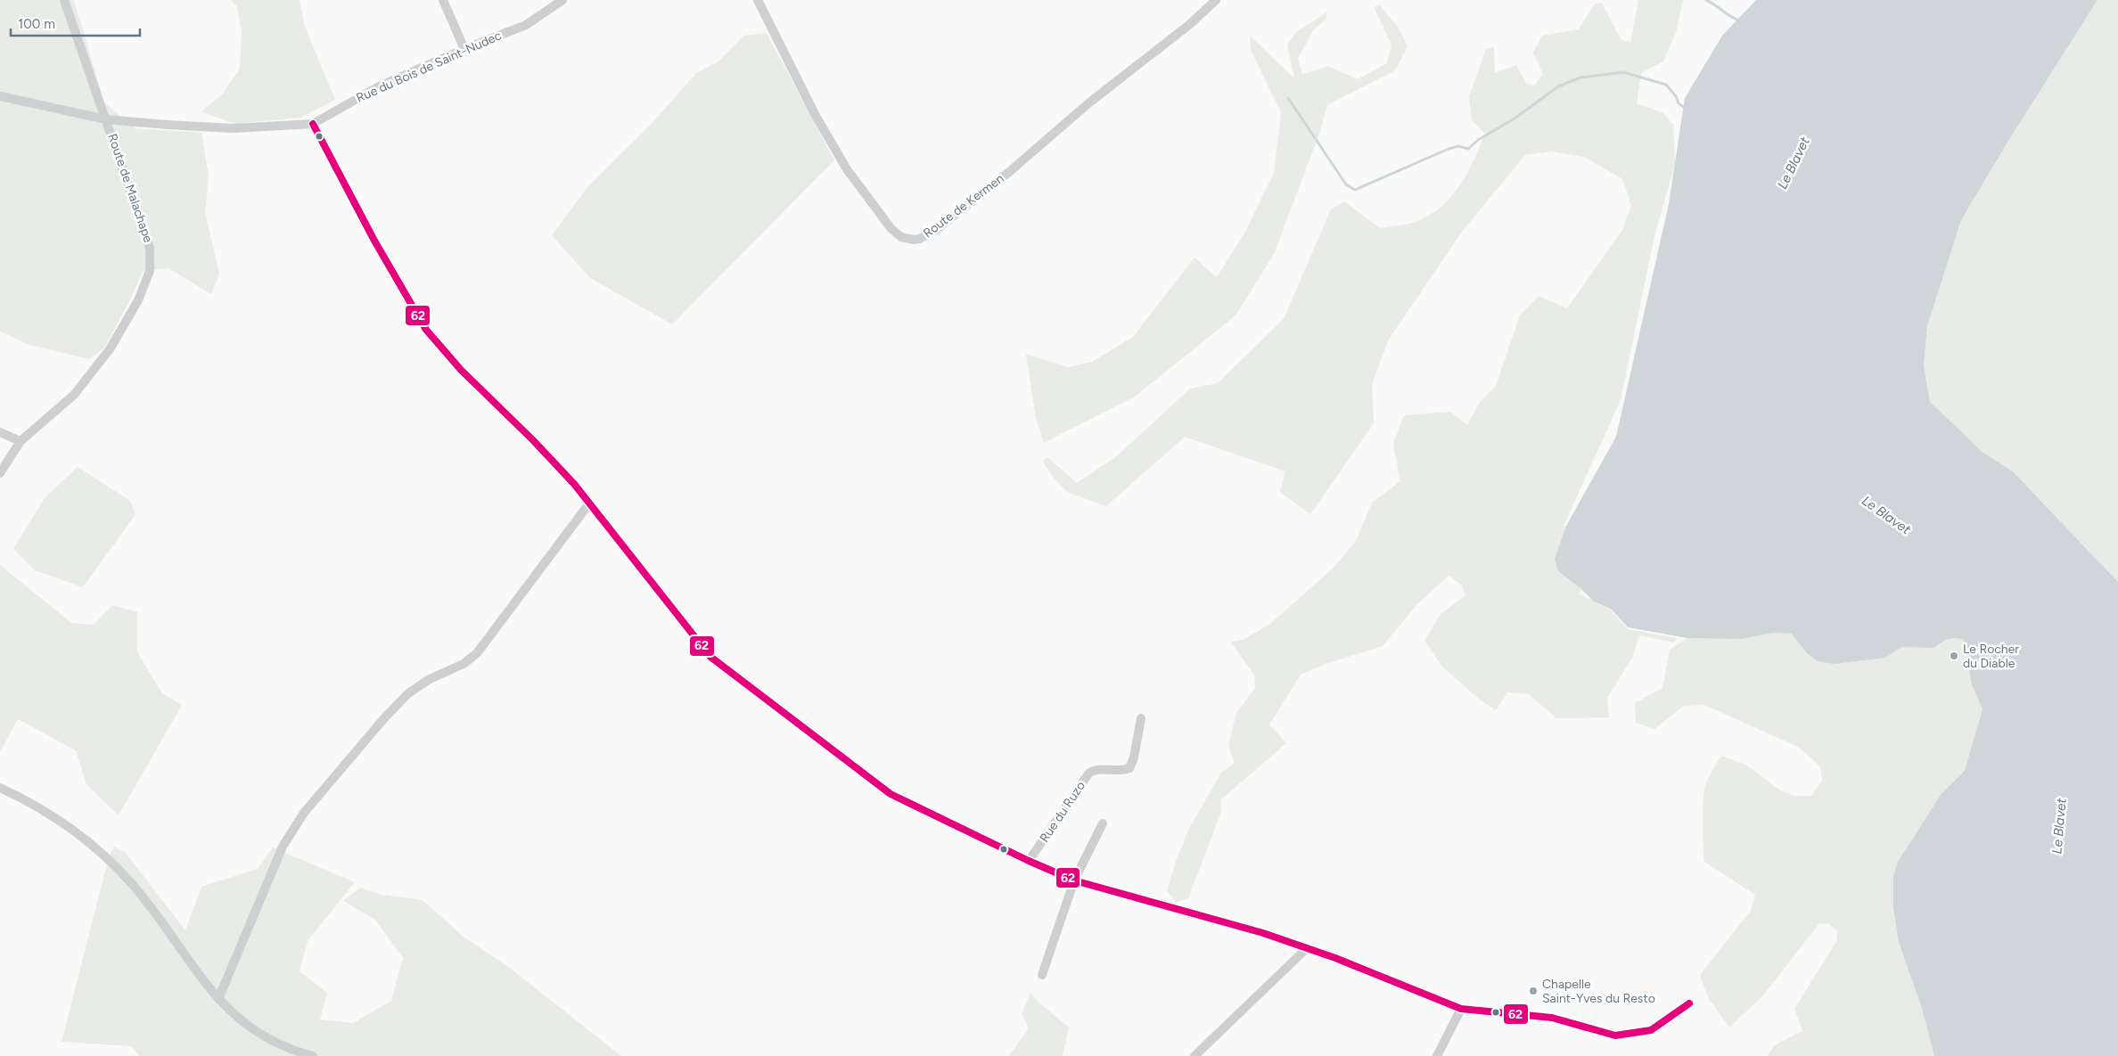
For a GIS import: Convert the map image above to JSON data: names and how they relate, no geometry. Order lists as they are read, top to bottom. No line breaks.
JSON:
{"streets":{"street":["Rue du Bois de Saint-Nudec","Route de Malachape","Route de Kermen","Rue du Ruzo"]},"crossings":[["Rue du Bois de Saint-Nudec","Route de Malachape"]],"water":["Le Blavet"],"places":["Le Rocher du Diable","Chapelle Saint-Yves du Resto"],"lines":["transit line 62"],"scale_bar":"100 m"}
